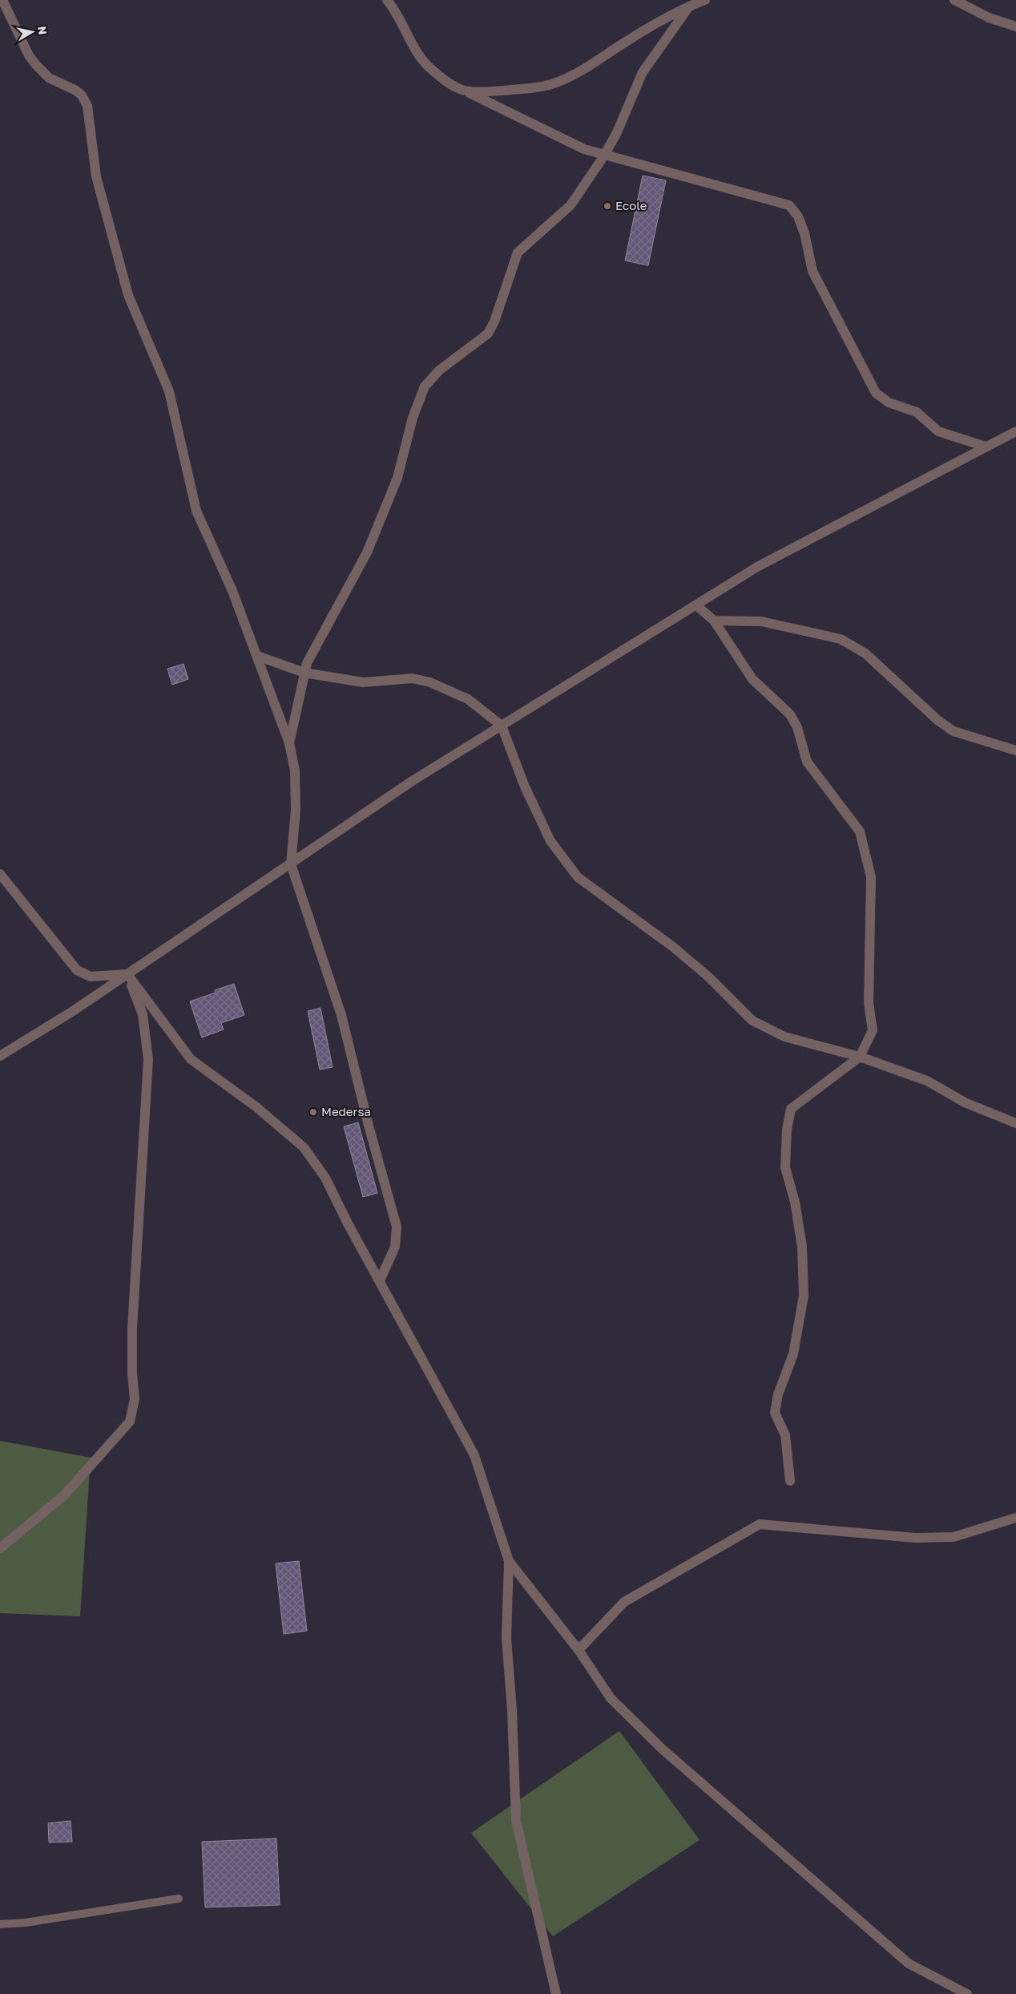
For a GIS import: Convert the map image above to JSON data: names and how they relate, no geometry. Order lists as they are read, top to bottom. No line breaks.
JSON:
{"places":["Ecole","Medersa"],"north":"right"}
